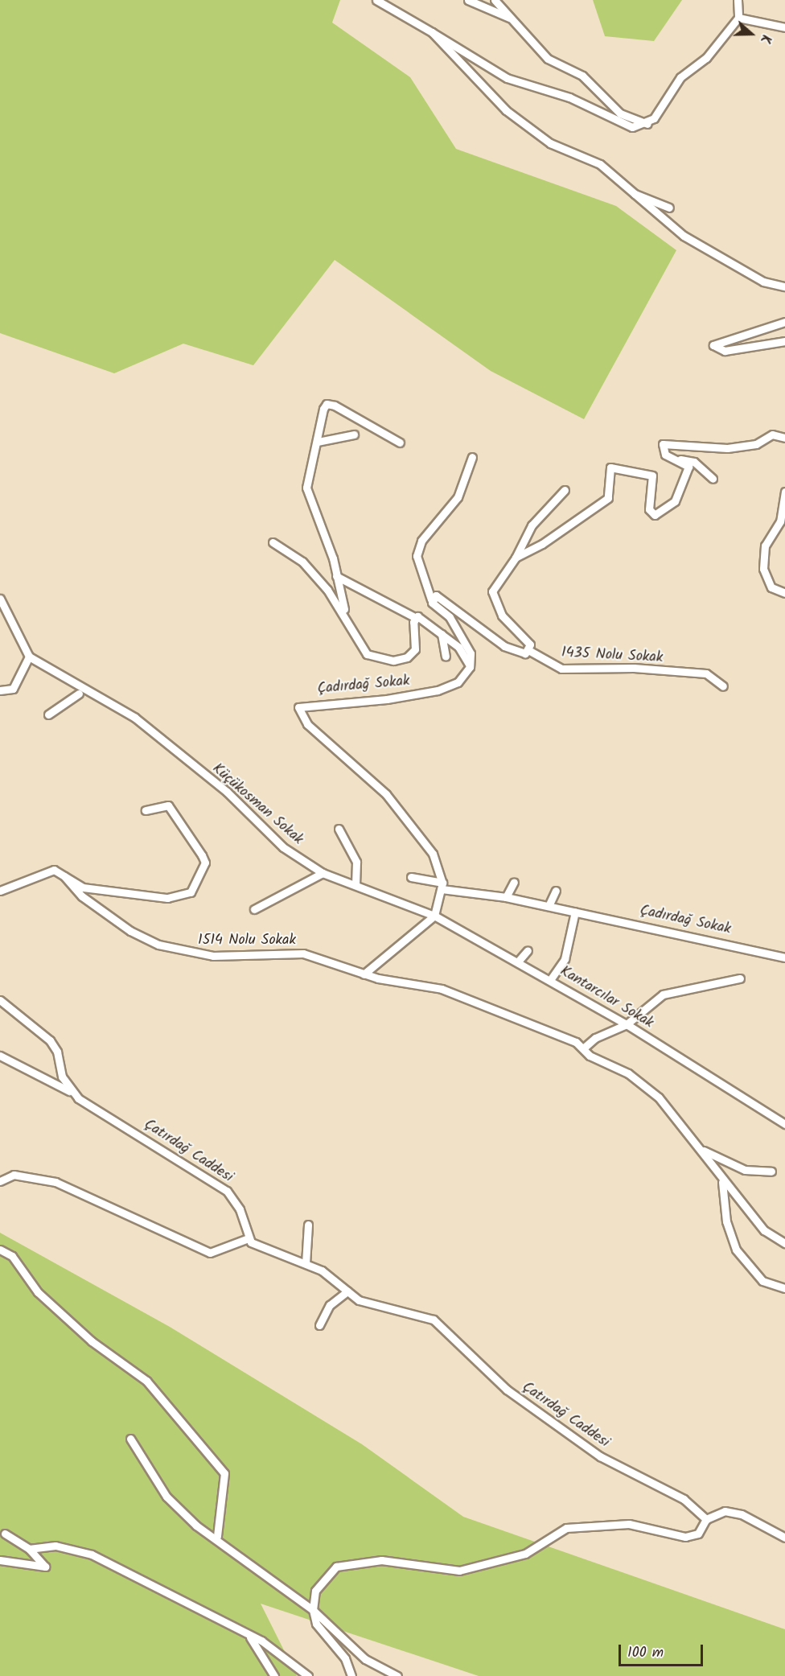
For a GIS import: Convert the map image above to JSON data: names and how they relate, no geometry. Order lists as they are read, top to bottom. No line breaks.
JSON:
{"streets":{"street":["1435 Nolu Sokak","Çadırdağ Sokak","Küçükosman Sokak","1514 Nolu Sokak","Kantarcılar Sokak","Çatırdağ Caddesi"]},"crossings":[["Küçükosman Sokak","Kantarcılar Sokak"]],"scale_bar":"100 m","north":"right"}
